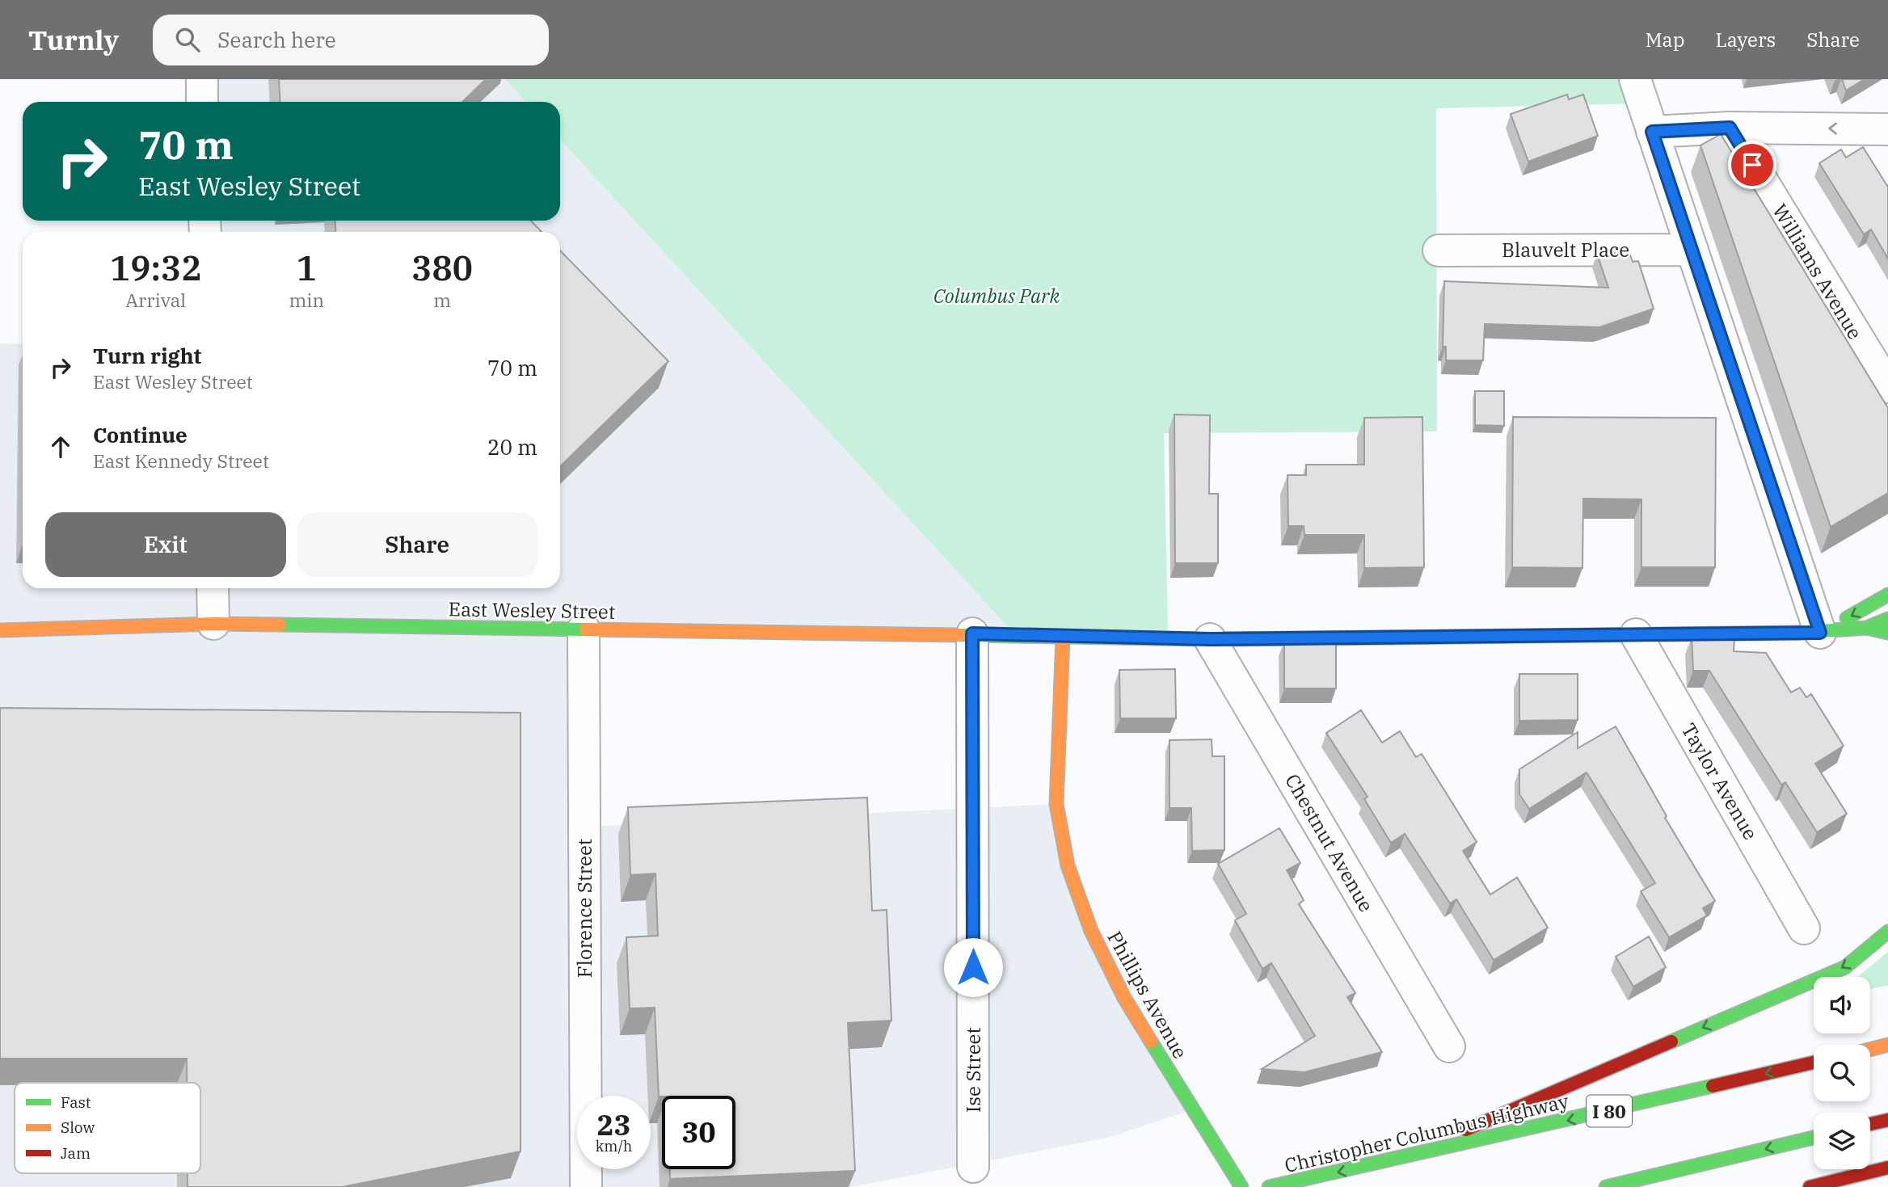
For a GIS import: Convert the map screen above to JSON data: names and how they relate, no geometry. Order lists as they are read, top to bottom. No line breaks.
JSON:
{"streets":{"main road":["East Wesley Street","Phillips Avenue","I 80","Christopher Columbus Highway"],"street":["Blauvelt Place","Williams Avenue","Taylor Avenue","Chestnut Avenue","Florence Street","Ise Street"]},"crossings":[["East Wesley Street","Taylor Avenue"],["East Wesley Street","Chestnut Avenue"],["East Wesley Street","Florence Street"],["East Wesley Street","Phillips Avenue"],["East Wesley Street","Ise Street"]],"parks":["Columbus Park"],"legend":["Fast","Slow","Jam"],"page":{"header":"Turnly","search":"Search here","nav":["Map","Layers","Share"],"turn":["70 m","East Wesley Street"],"eta":["19:32","Arrival","1","min","380","m"],"list":[{"name":"Turn right","note":"East Wesley Street","value":"70 m"},{"name":"Continue","note":"East Kennedy Street","value":"20 m"}],"buttons":["Exit","Share"],"speed":"23 km/h","limit":"30"}}
